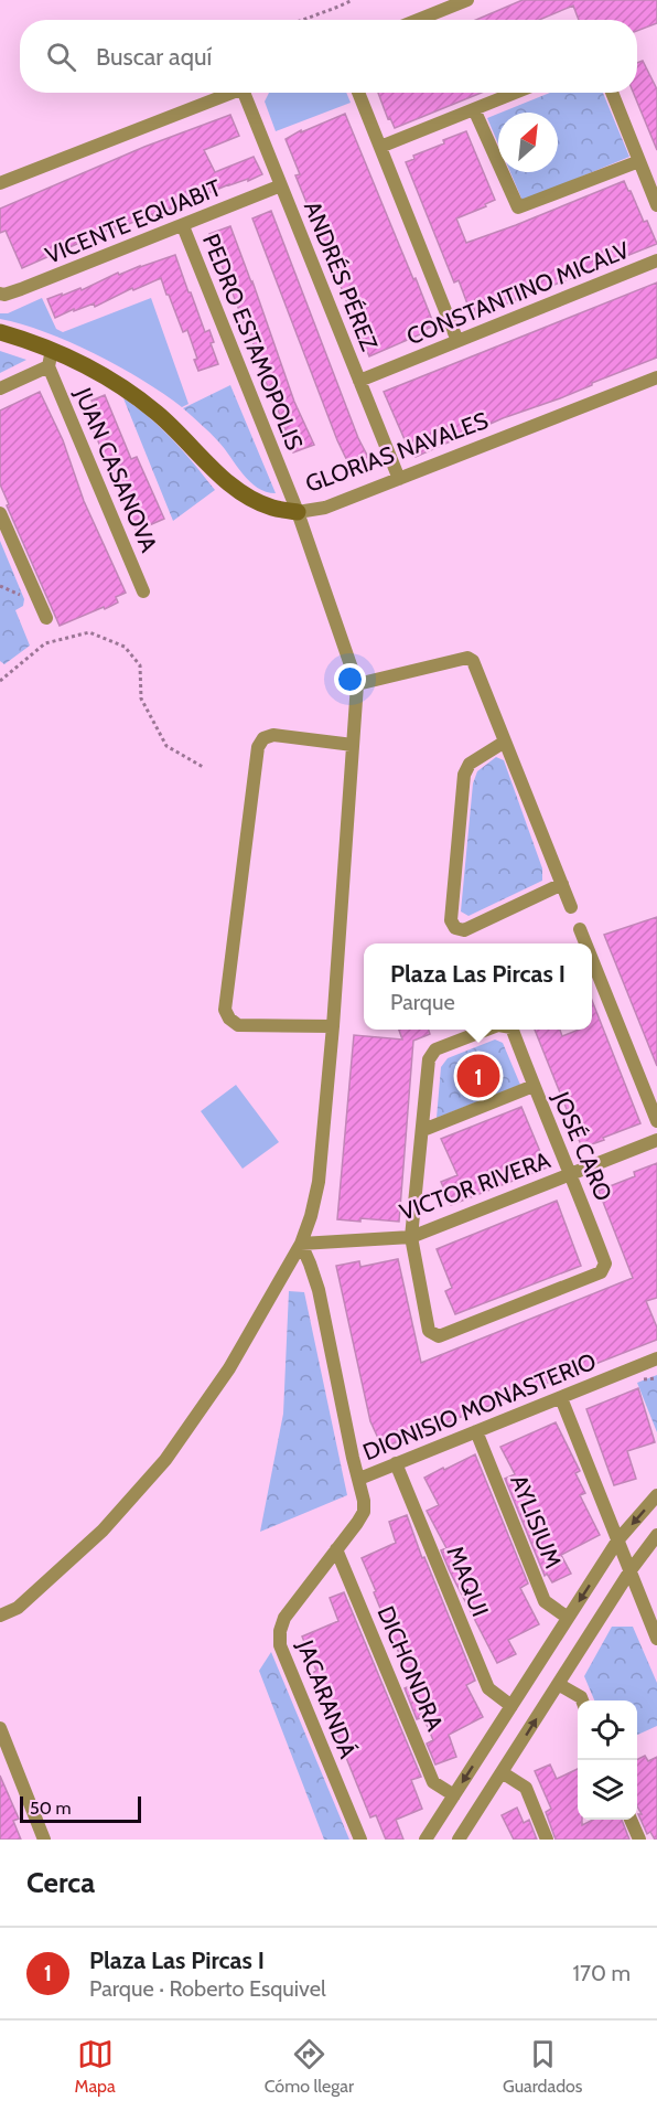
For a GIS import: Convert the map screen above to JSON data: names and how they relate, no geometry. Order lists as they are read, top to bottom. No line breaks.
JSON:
{"streets":{"street":["VICENTE EQUABIT","ANDRÉS PÉREZ","CONSTANTINO MICALV","PEDRO ESTAMOPOLIS","GLORIAS NAVALES","JUAN CASANOVA","JOSÉ CARO","VICTOR RIVERA","DIONISIO MONASTERIO","AYLISIUM","MAQUI","DICHONDRA","JACARANDÁ"]},"crossings":[["VICENTE EQUABIT","ANDRÉS PÉREZ"],["VICENTE EQUABIT","PEDRO ESTAMOPOLIS"],["ANDRÉS PÉREZ","CONSTANTINO MICALV"],["ANDRÉS PÉREZ","GLORIAS NAVALES"],["PEDRO ESTAMOPOLIS","GLORIAS NAVALES"],["GLORIAS NAVALES","JUAN CASANOVA"],["JOSÉ CARO","VICTOR RIVERA"],["VICTOR RIVERA","DIONISIO MONASTERIO"],["DIONISIO MONASTERIO","AYLISIUM"],["DIONISIO MONASTERIO","MAQUI"],["DIONISIO MONASTERIO","JACARANDÁ"],["DICHONDRA","JACARANDÁ"]],"scale_bar":"50 m","north":"top right","page":{"search":"Buscar aquí","popup":["Plaza Las Pircas I","Parque"],"pins":"1","scale":"50 m","heading":"Cerca","list":[{"mark":"1","name":"Plaza Las Pircas I","note":"Parque · Roberto Esquivel","value":"170 m"}],"nav":["Mapa","Cómo llegar","Guardados"]}}
